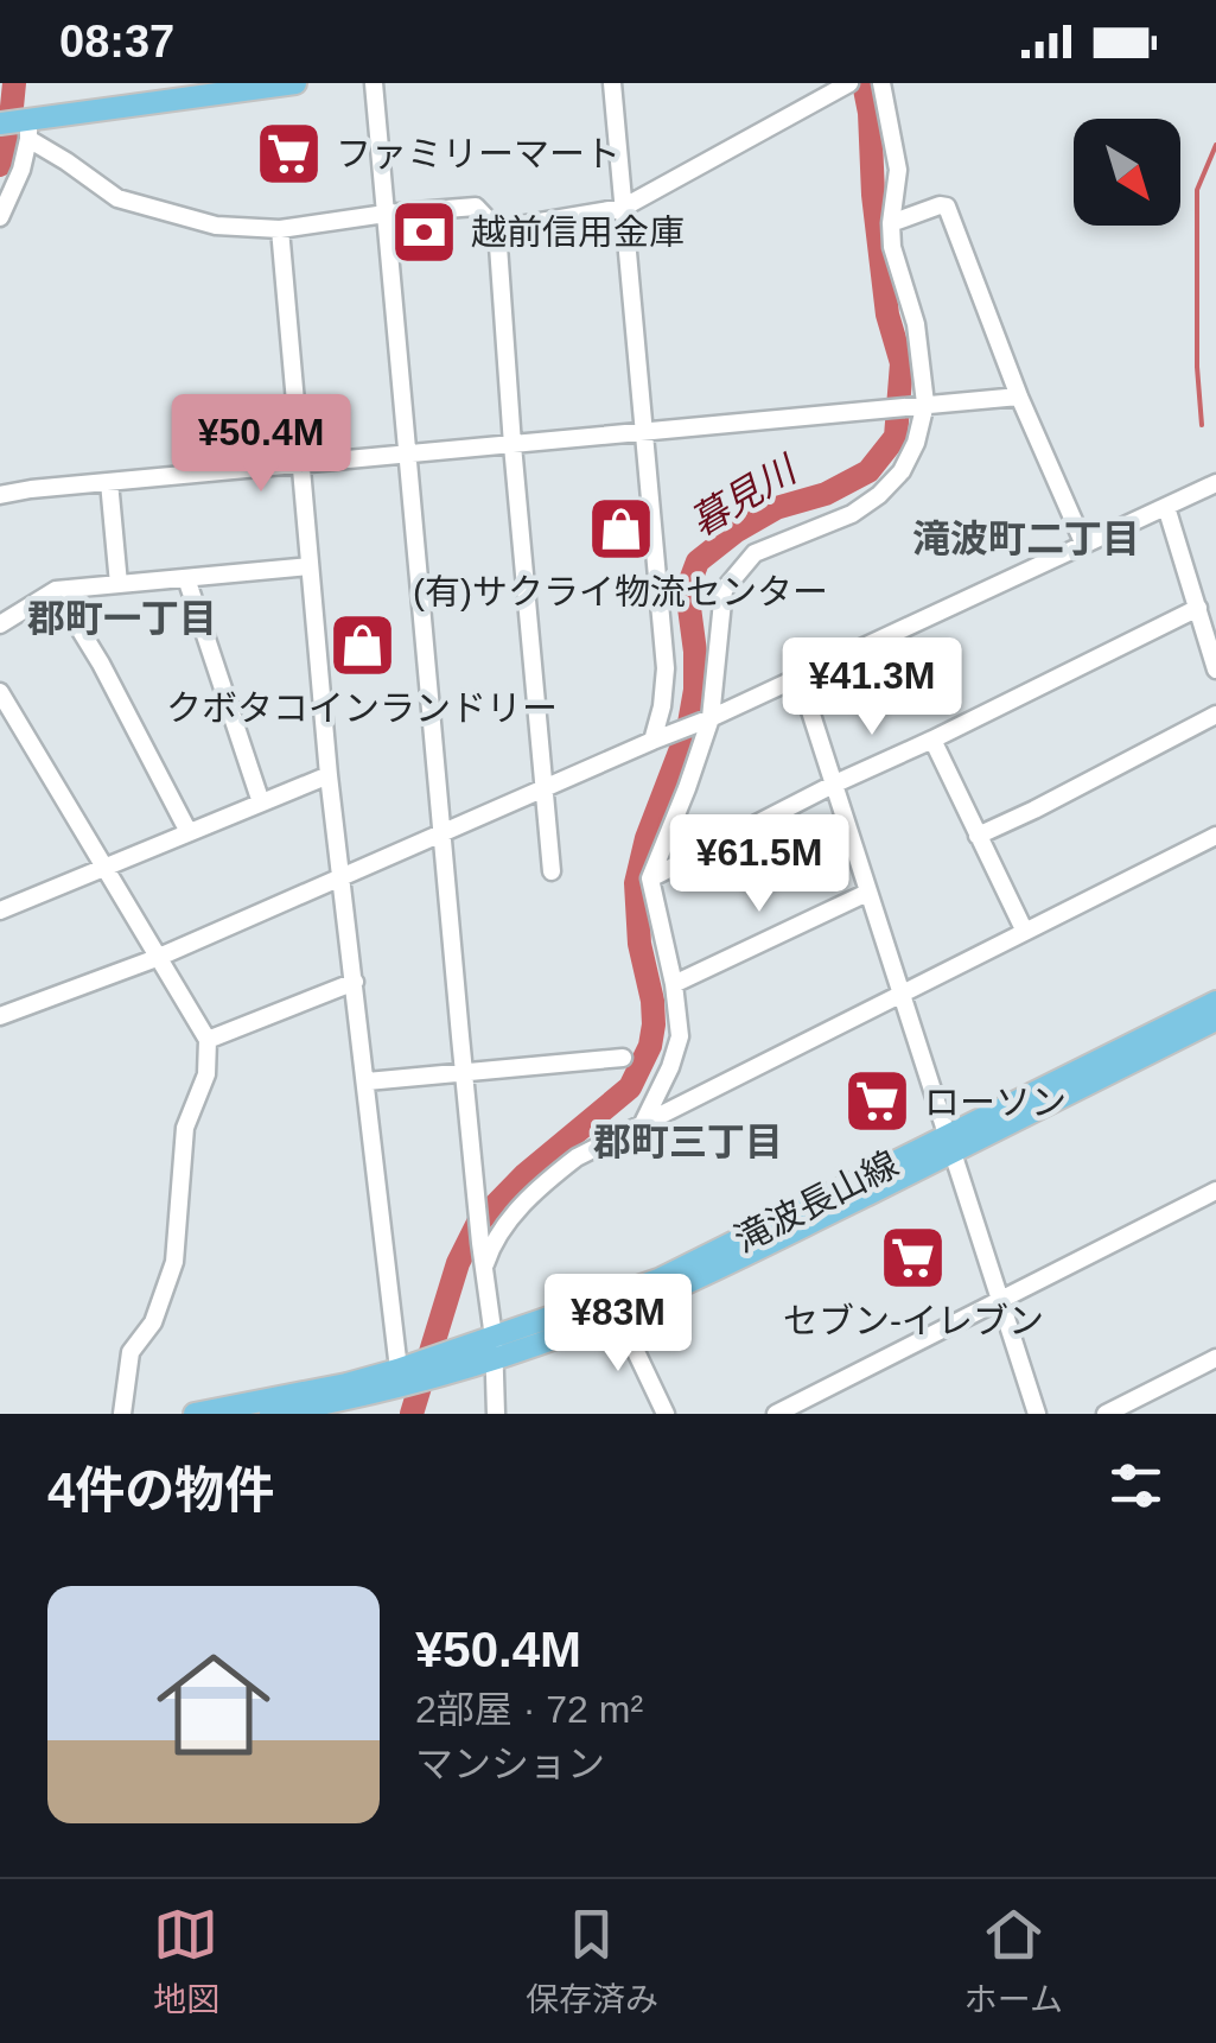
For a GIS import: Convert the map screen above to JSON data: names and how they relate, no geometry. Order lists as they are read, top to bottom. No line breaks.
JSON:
{"streets":{"main road":["滝波長山線"]},"districts":["滝波町二丁目","郡町一丁目","郡町三丁目"],"water":["暮見川"],"places":{"supermarket":["ファミリーマート","ローソン","セブン-イレブン"],"bank":["越前信用金庫"],"shop":["(有)サクライ物流センター","クボタコインランドリー"]},"north":"bottom right","page":{"status":"08:37","price":["¥50.4M","¥41.3M","¥61.5M","¥83M"],"heading":"4件の物件","list":[{"name":"¥50.4M","note":"2部屋 · 72 m² · マンション"}],"tabs":["地図","保存済み","ホーム"]}}
